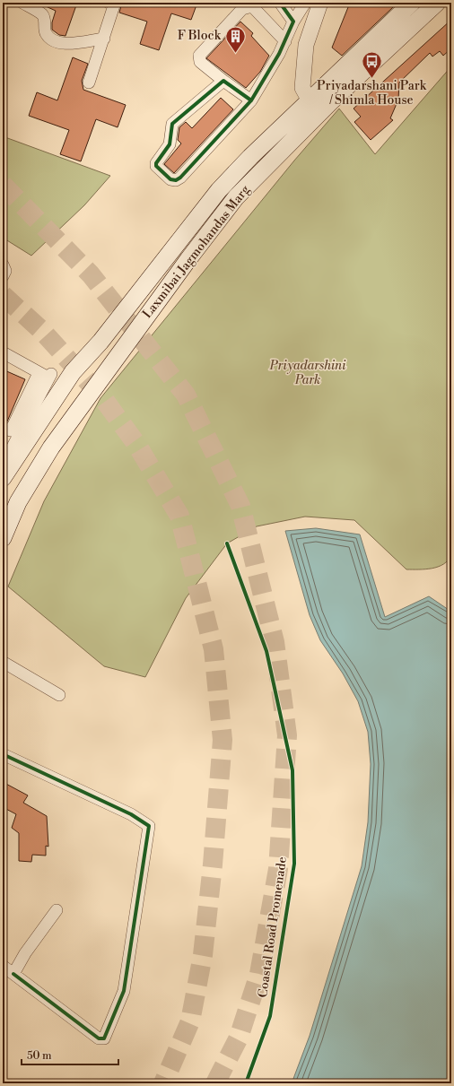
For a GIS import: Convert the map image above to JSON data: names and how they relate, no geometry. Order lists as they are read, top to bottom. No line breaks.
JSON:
{"streets":{"main road":["Laxmibai Jagmohandas Marg"],"cycle path":["Coastal Road Promenade"]},"parks":["Priyadarshini Park"],"places":{"building":["F Block"],"bus stop":["Priyadarshani Park / Shimla House"]},"scale_bar":"50 m"}
